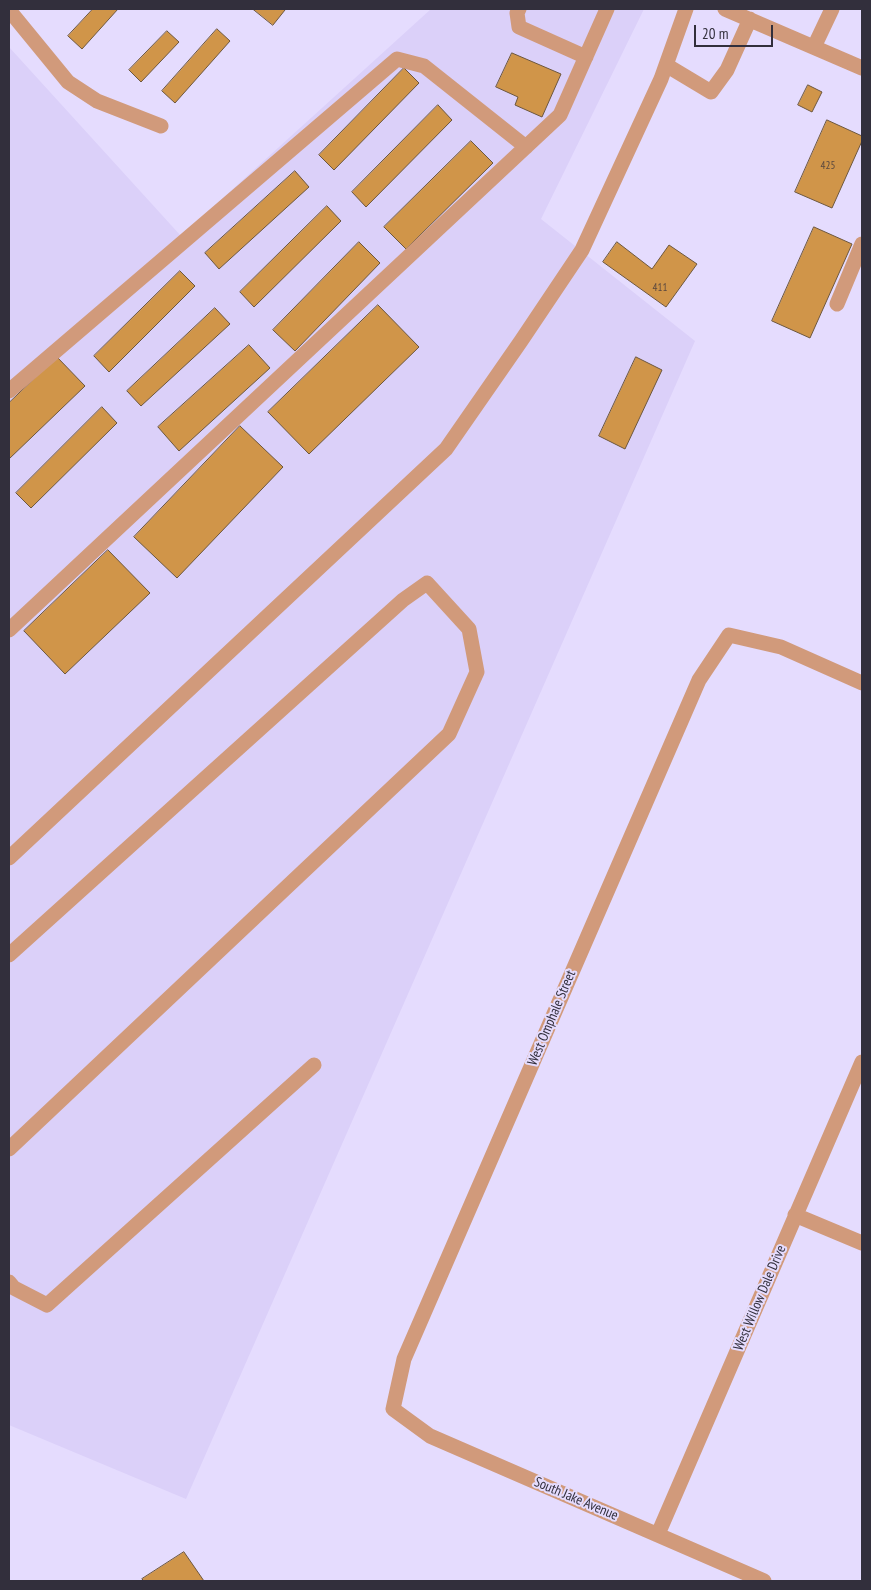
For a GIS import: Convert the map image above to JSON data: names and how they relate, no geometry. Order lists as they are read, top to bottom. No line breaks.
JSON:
{"streets":{"street":["West Omphale Street","West Willow Dale Drive","South Jake Avenue"]},"crossings":[["West Omphale Street","South Jake Avenue"],["West Willow Dale Drive","South Jake Avenue"]],"house_numbers":["425","411"],"scale_bar":"20 m"}
